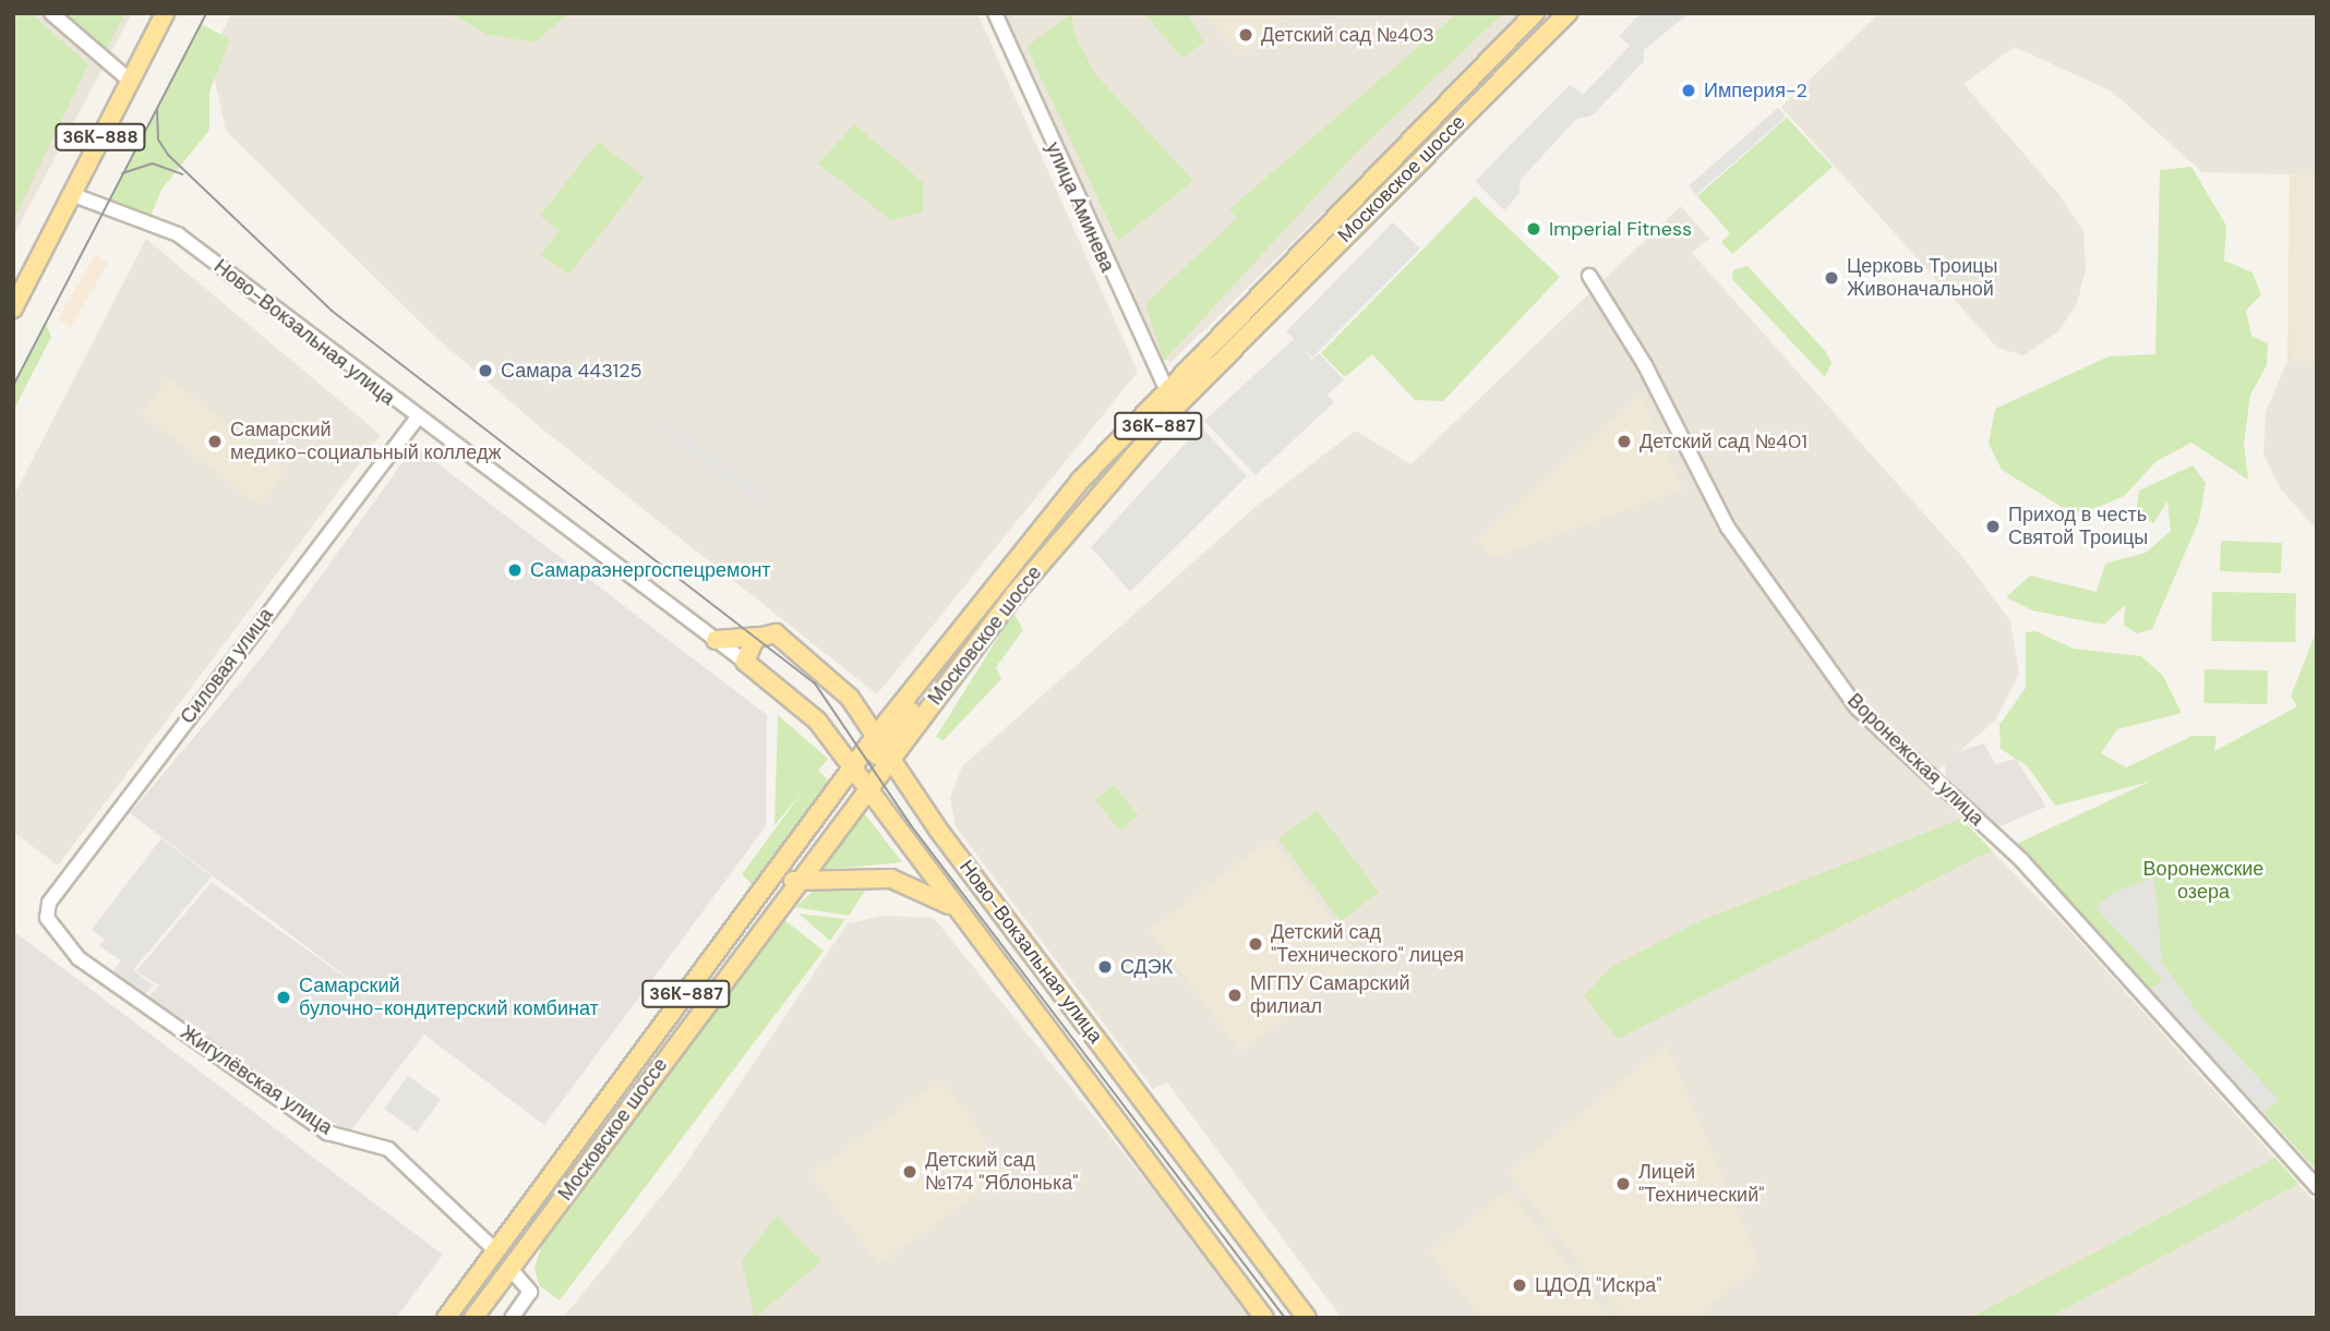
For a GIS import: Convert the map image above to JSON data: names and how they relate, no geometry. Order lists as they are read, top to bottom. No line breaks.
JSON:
{"streets":{"main road":["36К-888","Московское шоссе","Ново-Вокзальная улица","36К-887"],"street":["улица Аминева","Силовая улица","Воронежская улица","Жигулёвская улица"]},"crossings":[["36К-888","Ново-Вокзальная улица"],["Московское шоссе","улица Аминева"],["Московское шоссе","Ново-Вокзальная улица"],["Московское шоссе","Жигулёвская улица"],["Ново-Вокзальная улица","Силовая улица"],["Силовая улица","Жигулёвская улица"]],"parks":["Воронежские озера"],"places":["Детский сад №403","Империя-2","Imperial Fitness","Церковь Троицы Живоначальной","Самара 443125","Самарский медико-социальный колледж","Детский сад №401","Приход в честь Святой Троицы","Самараэнергоспецремонт","Детский сад \"Технического\" лицея","СДЭК","МГПУ Самарский филиал","Самарский булочно-кондитерский комбинат","Детский сад №174 \"Яблонька\"","Лицей \"Технический\"","ЦДОД \"Искра\""]}
